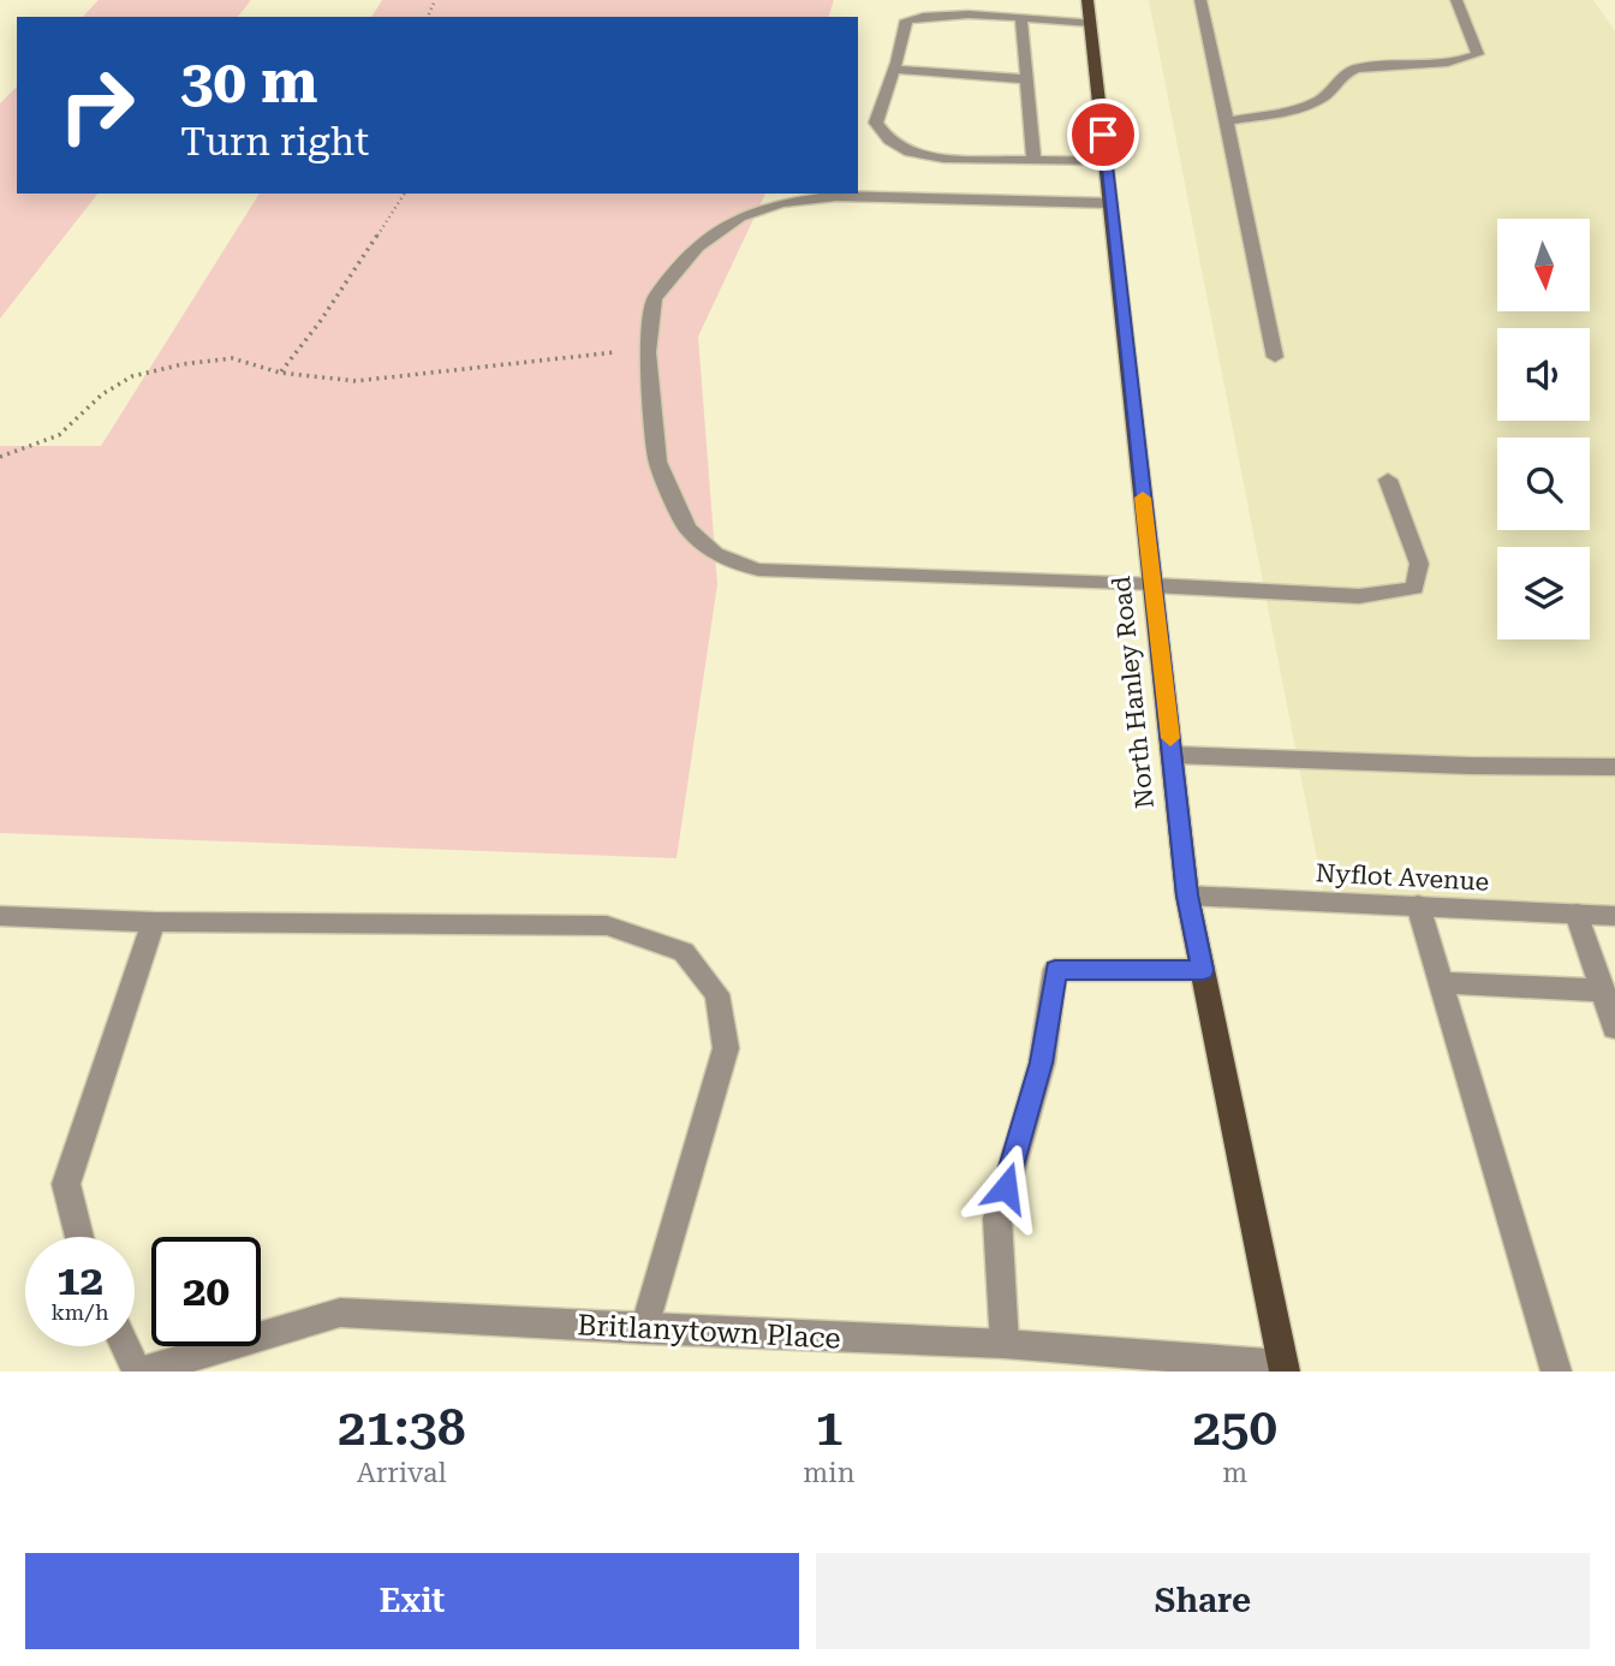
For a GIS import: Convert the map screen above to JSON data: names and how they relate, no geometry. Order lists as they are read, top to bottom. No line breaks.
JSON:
{"streets":{"main road":["North Hanley Road"],"street":["Nyflot Avenue","Britlanytown Place"]},"crossings":[["North Hanley Road","Nyflot Avenue"],["North Hanley Road","Britlanytown Place"]],"north":"bottom","page":{"turn":["30 m","Turn right"],"speed":"12 km/h","limit":"20","eta":["21:38","Arrival","1","min","250","m"],"buttons":["Exit","Share"]}}
